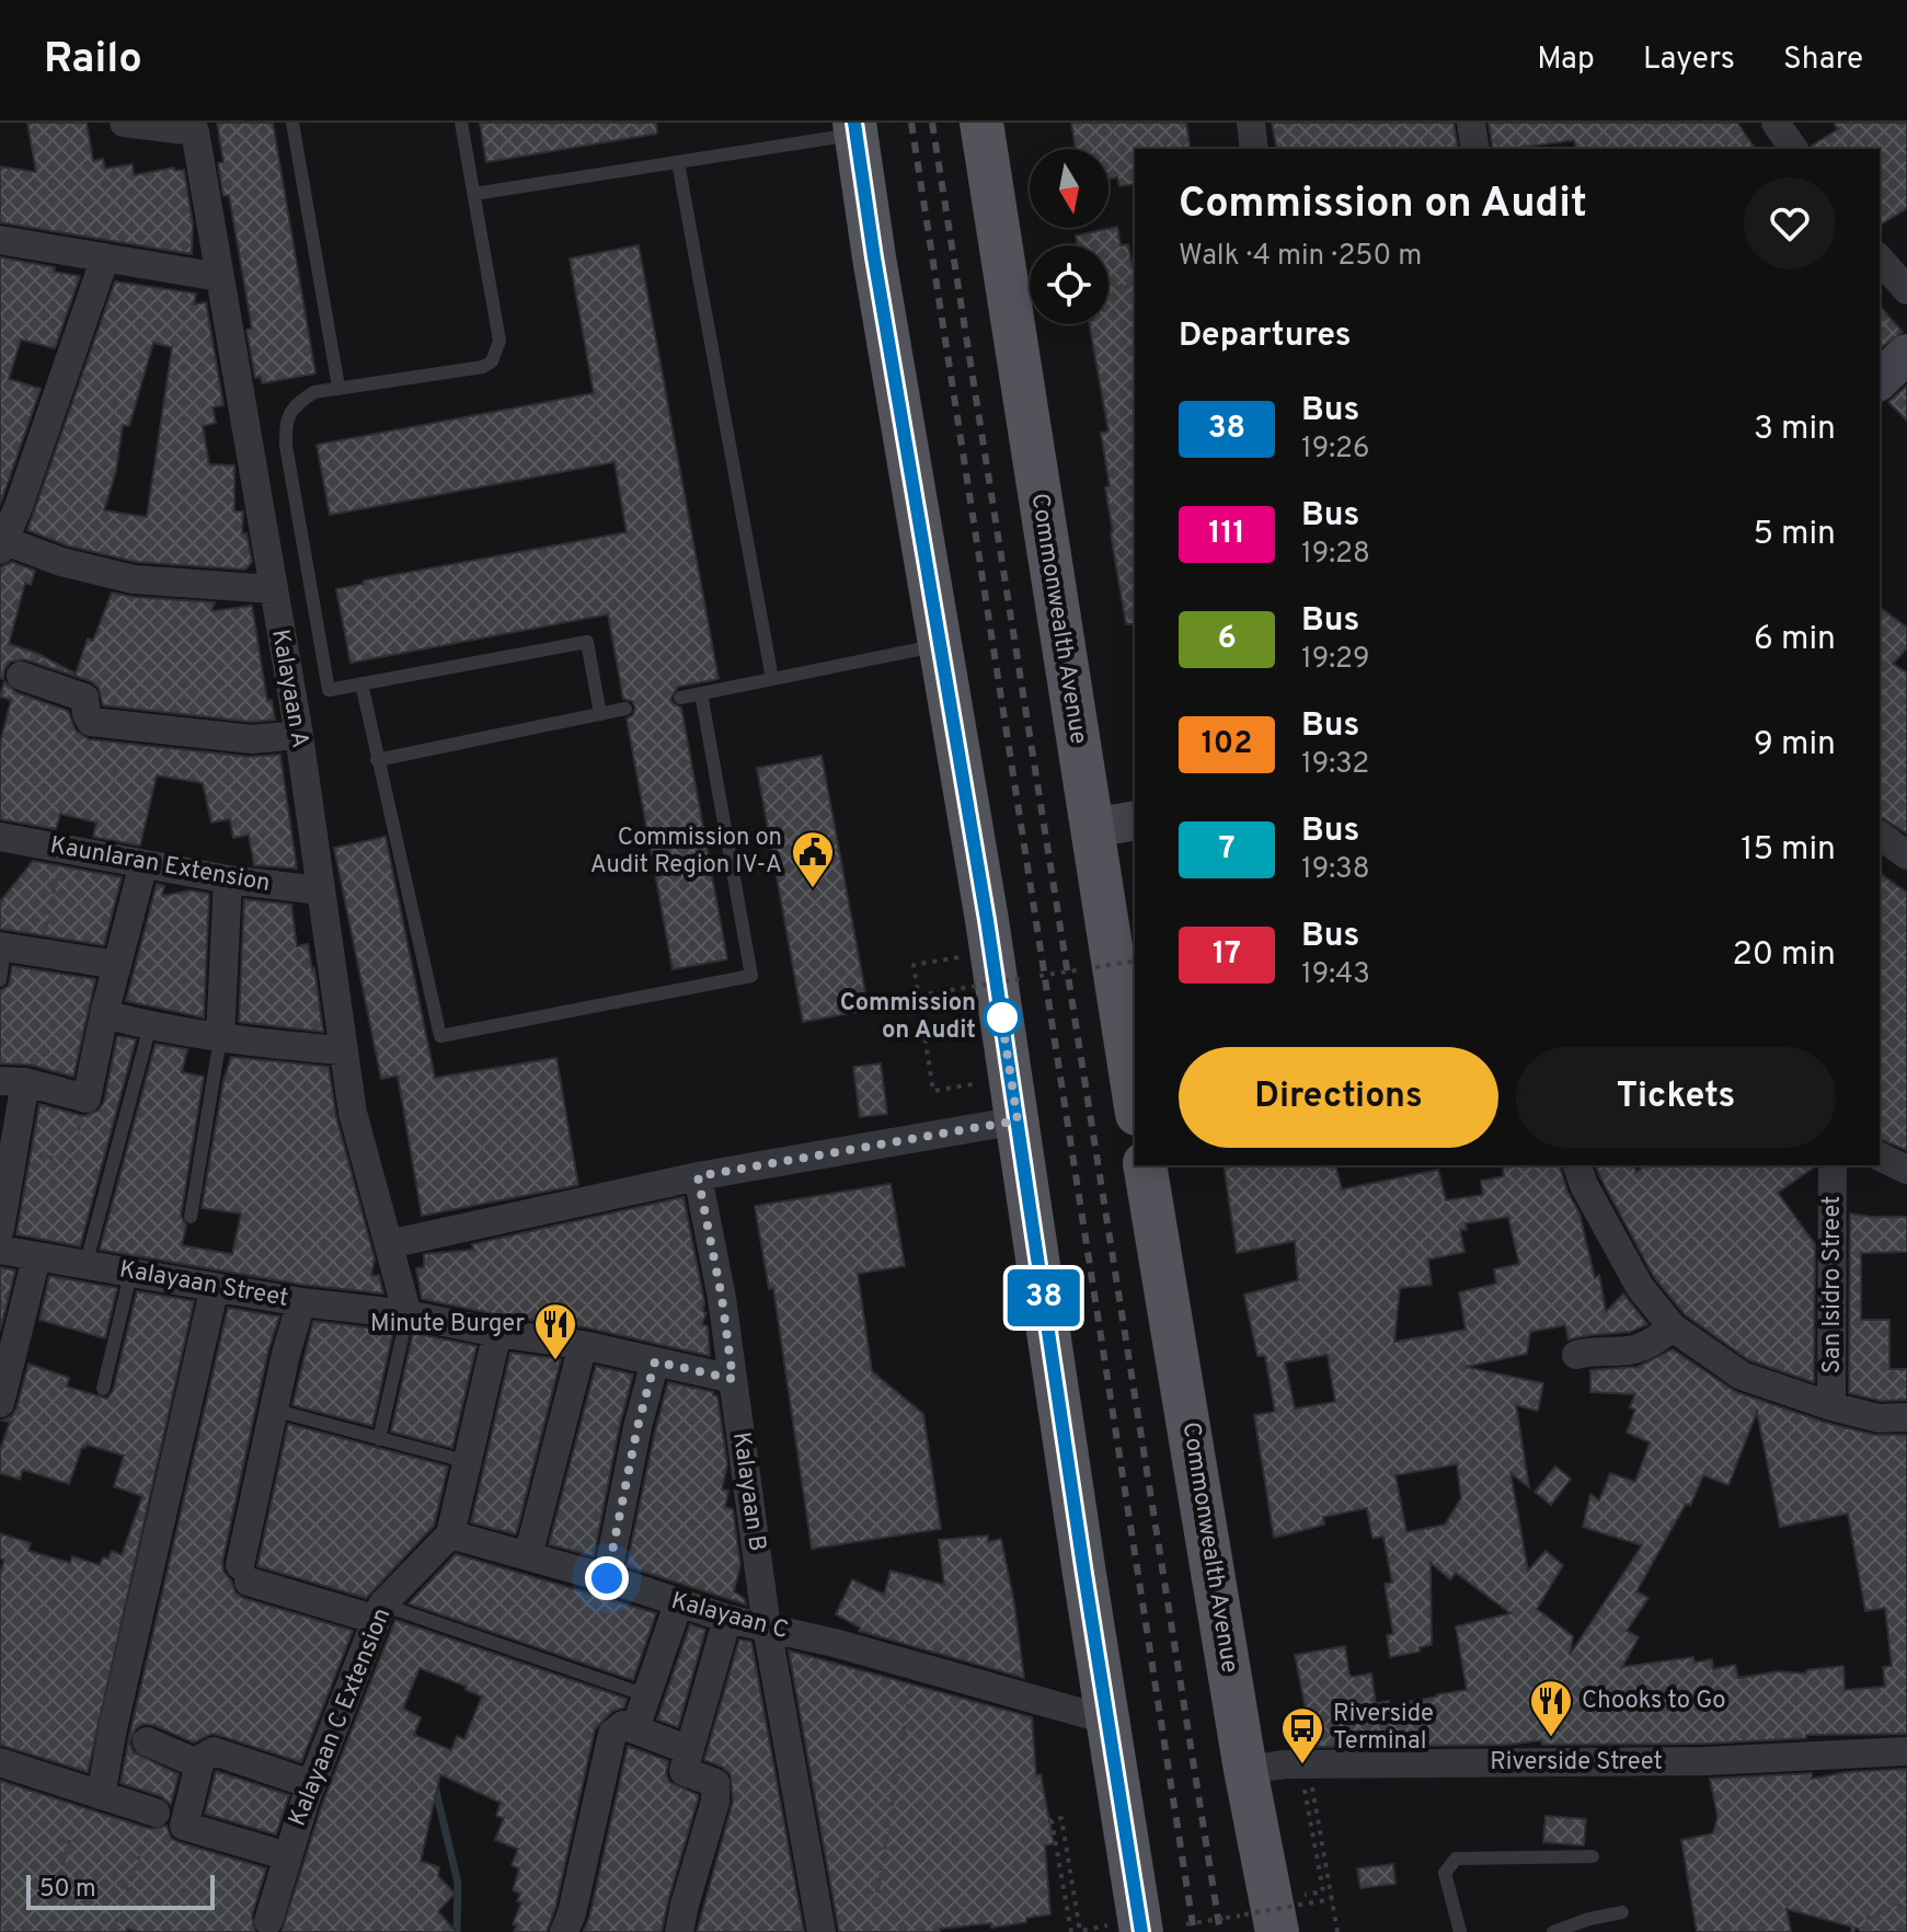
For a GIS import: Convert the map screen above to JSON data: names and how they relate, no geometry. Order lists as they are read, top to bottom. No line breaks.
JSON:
{"streets":{"main road":["Commonwealth Avenue"],"street":["Kalayaan A","Kaunlaran Extension","Kalayaan Street","San Isidro Street","Kalayaan B","Kalayaan C","Kalayaan C Extension","Riverside Street"]},"crossings":[["Commonwealth Avenue","Riverside Street"],["Kalayaan A","Kaunlaran Extension"],["Kalayaan A","Kalayaan Street"],["Kalayaan B","Kalayaan C"],["Kalayaan C","Kalayaan C Extension"]],"places":{"public building":["Commission on Audit Region IV-A"],"other":["Commission on Audit"],"restaurant":["Minute Burger","Chooks to Go"],"bus stop":["Riverside Terminal"]},"lines":["bus line 38"],"scale_bar":"50 m","north":"bottom","page":{"header":"Railo","nav":["Map","Layers","Share"],"on_map":"38","heading":[["Commission on Audit","Walk · 4 min · 250 m"],"Departures"],"list":[{"mark":"38","name":"Bus","note":"19:26","value":"3 min"},{"mark":"111","name":"Bus","note":"19:28","value":"5 min"},{"mark":"6","name":"Bus","note":"19:29","value":"6 min"},{"mark":"102","name":"Bus","note":"19:32","value":"9 min"},{"mark":"7","name":"Bus","note":"19:38","value":"15 min"},{"mark":"17","name":"Bus","note":"19:43","value":"20 min"}],"buttons":["Directions","Tickets"],"scale":"50 m"}}
